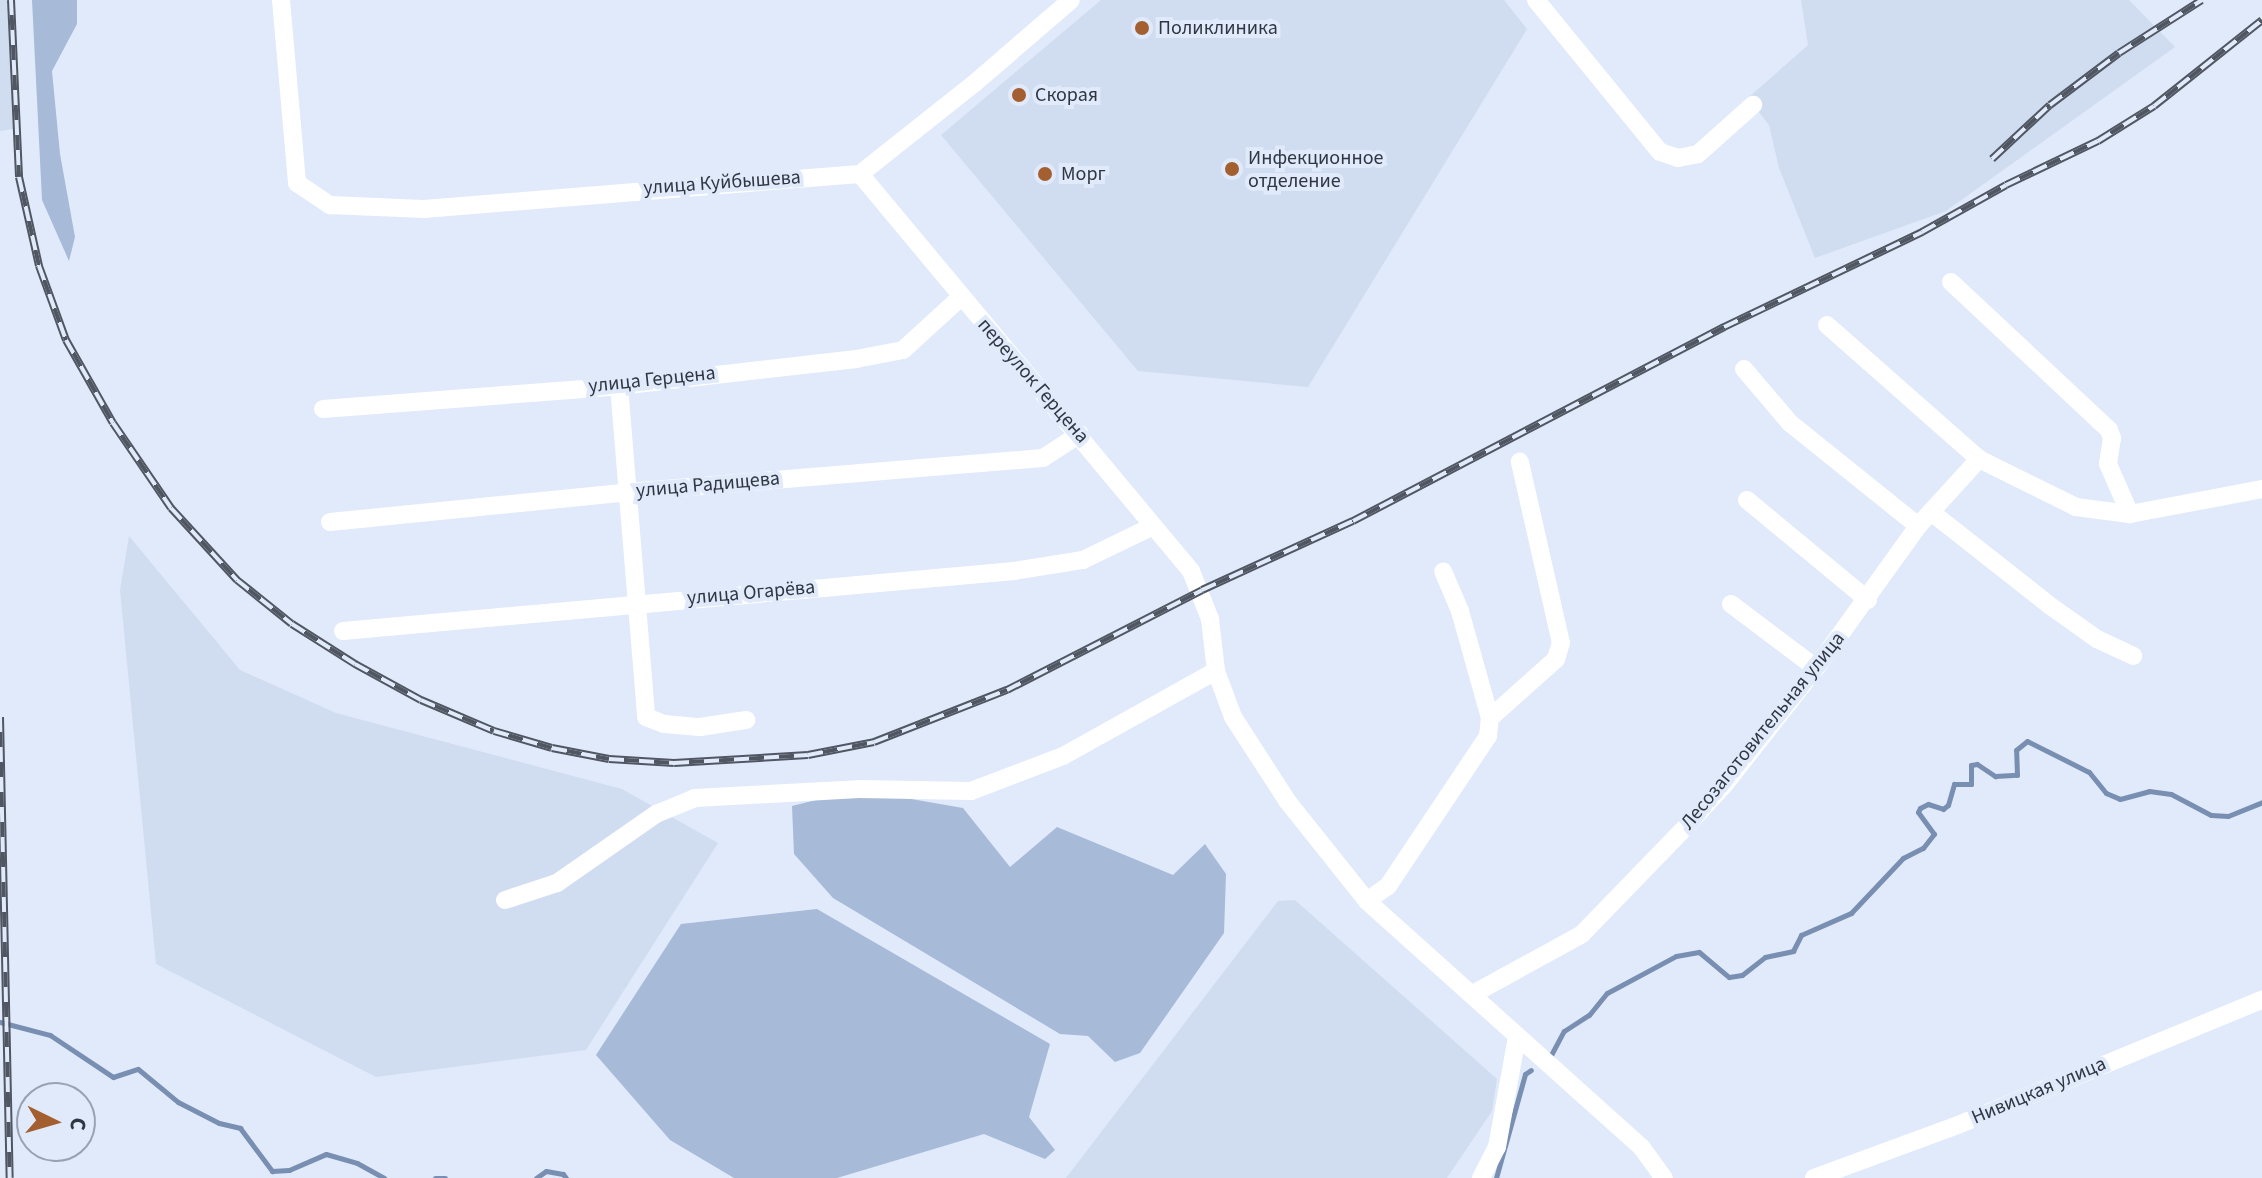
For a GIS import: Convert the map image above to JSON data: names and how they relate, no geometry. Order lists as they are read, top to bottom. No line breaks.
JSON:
{"streets":{"street":["улица Куйбышева","улица Герцена","переулок Герцена","улица Радищева","улица Огарёва","Лесозаготовительная улица","Нивицкая улица"]},"crossings":[["улица Куйбышева","переулок Герцена"],["улица Герцена","переулок Герцена"],["переулок Герцена","улица Радищева"],["переулок Герцена","улица Огарёва"]],"places":["Поликлиника","Скорая","Инфекционное отделение","Морг"],"north":"right"}
